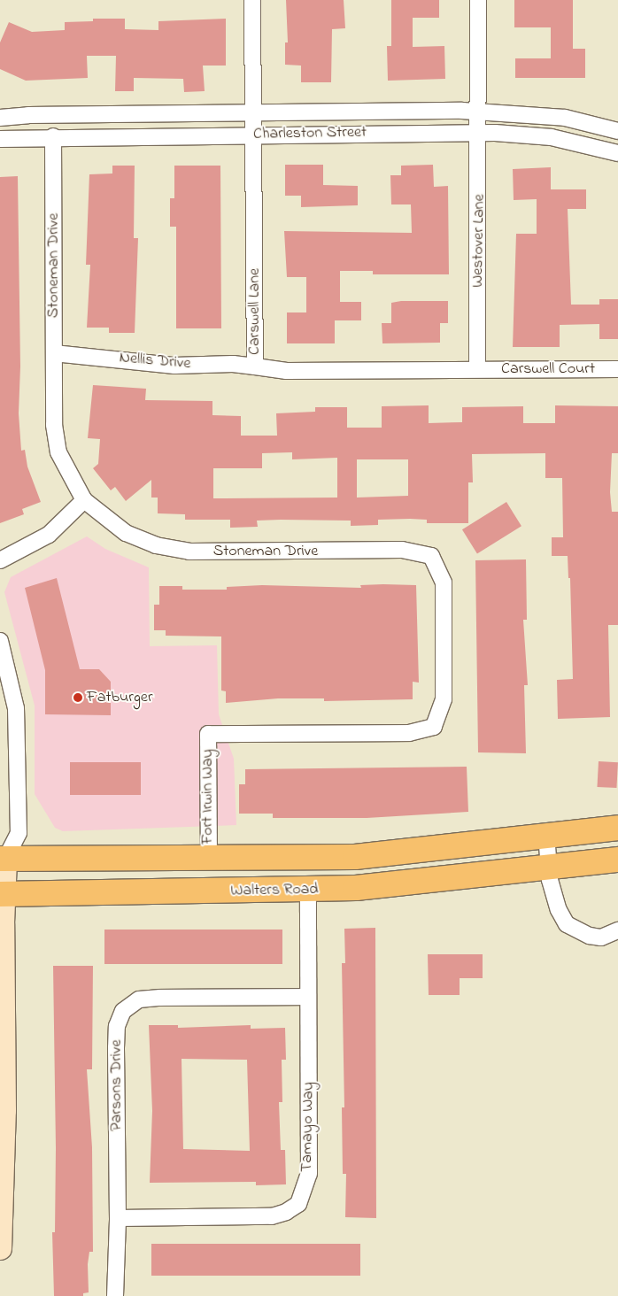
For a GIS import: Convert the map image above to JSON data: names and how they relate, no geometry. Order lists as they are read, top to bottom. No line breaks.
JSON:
{"streets":{"main road":["Walters Road"],"street":["Charleston Street","Westover Lane","Stoneman Drive","Carswell Lane","Nellis Drive","Carswell Court","Fort Irwin Way","Parsons Drive","Tamayo Way"]},"crossings":[["Charleston Street","Westover Lane"],["Charleston Street","Stoneman Drive"],["Charleston Street","Carswell Lane"],["Westover Lane","Carswell Lane"],["Westover Lane","Carswell Court"],["Stoneman Drive","Nellis Drive"],["Stoneman Drive","Fort Irwin Way"],["Carswell Lane","Nellis Drive"],["Carswell Lane","Carswell Court"],["Fort Irwin Way","Walters Road"],["Walters Road","Tamayo Way"],["Parsons Drive","Tamayo Way"]],"places":["Fatburger"]}
